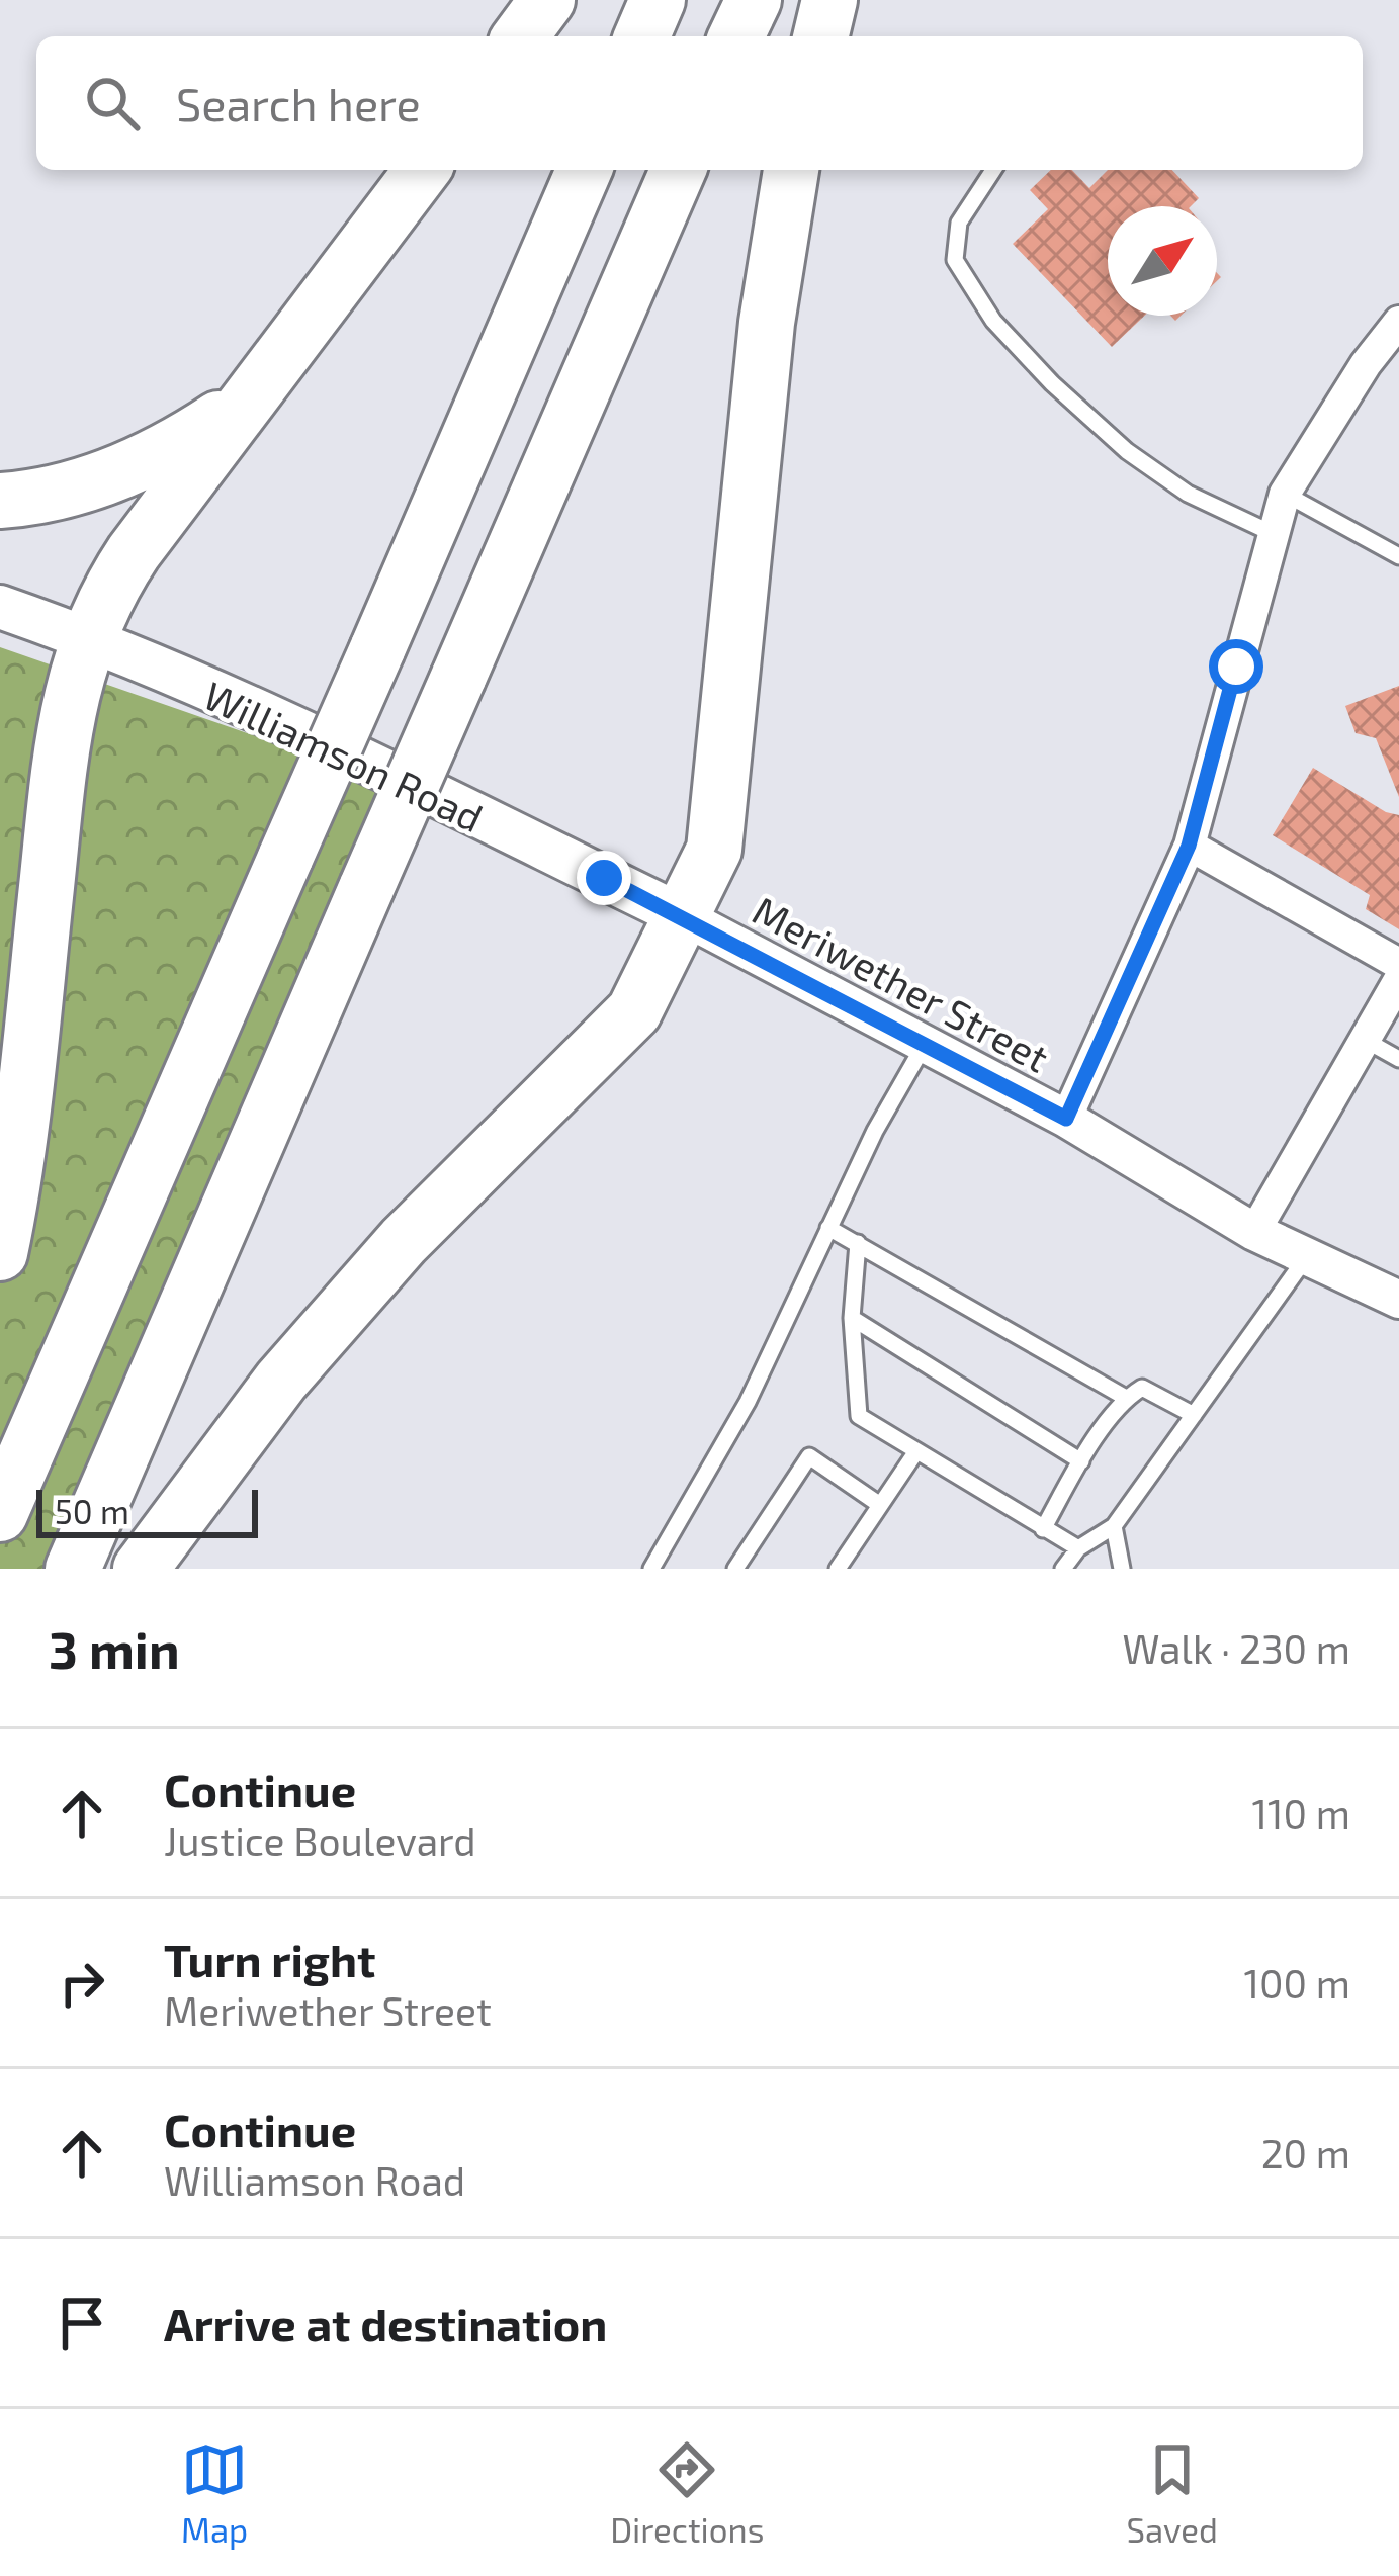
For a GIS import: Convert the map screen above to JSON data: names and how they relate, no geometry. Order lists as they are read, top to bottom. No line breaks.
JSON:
{"streets":{"main road":["Williamson Road"],"street":["Meriwether Street"]},"crossings":[["Williamson Road","Meriwether Street"]],"scale_bar":"50 m","north":"top right","page":{"search":"Search here","scale":"50 m","heading":["3 min","Walk · 230 m"],"list":[["Continue","Justice Boulevard","110 m"],["Turn right","Meriwether Street","100 m"],["Continue","Williamson Road","20 m"],"Arrive at destination"],"nav":["Map","Directions","Saved"]}}
